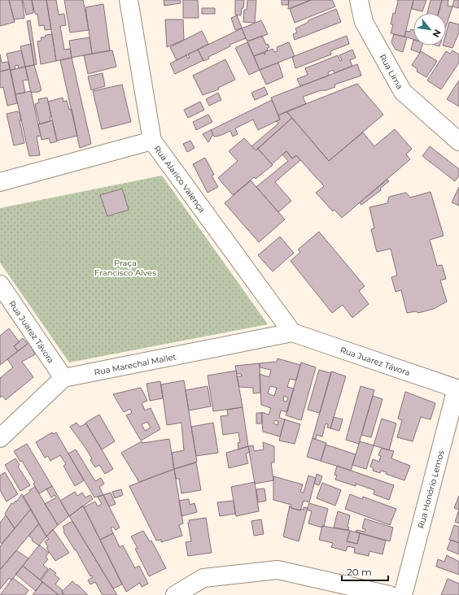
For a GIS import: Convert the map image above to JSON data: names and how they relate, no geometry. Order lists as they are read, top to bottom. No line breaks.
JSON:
{"streets":{"street":["Rua Lima","Rua Alarico Valença","Rua Juarez Távora","Rua Marechal Mallet","Rua Honório Lemos"]},"crossings":[["Rua Alarico Valença","Rua Juarez Távora"],["Rua Alarico Valença","Rua Marechal Mallet"],["Rua Juarez Távora","Rua Marechal Mallet"],["Rua Juarez Távora","Rua Honório Lemos"]],"parks":["Praça Francisco Alves"],"scale_bar":"20 m","north":"bottom right"}
